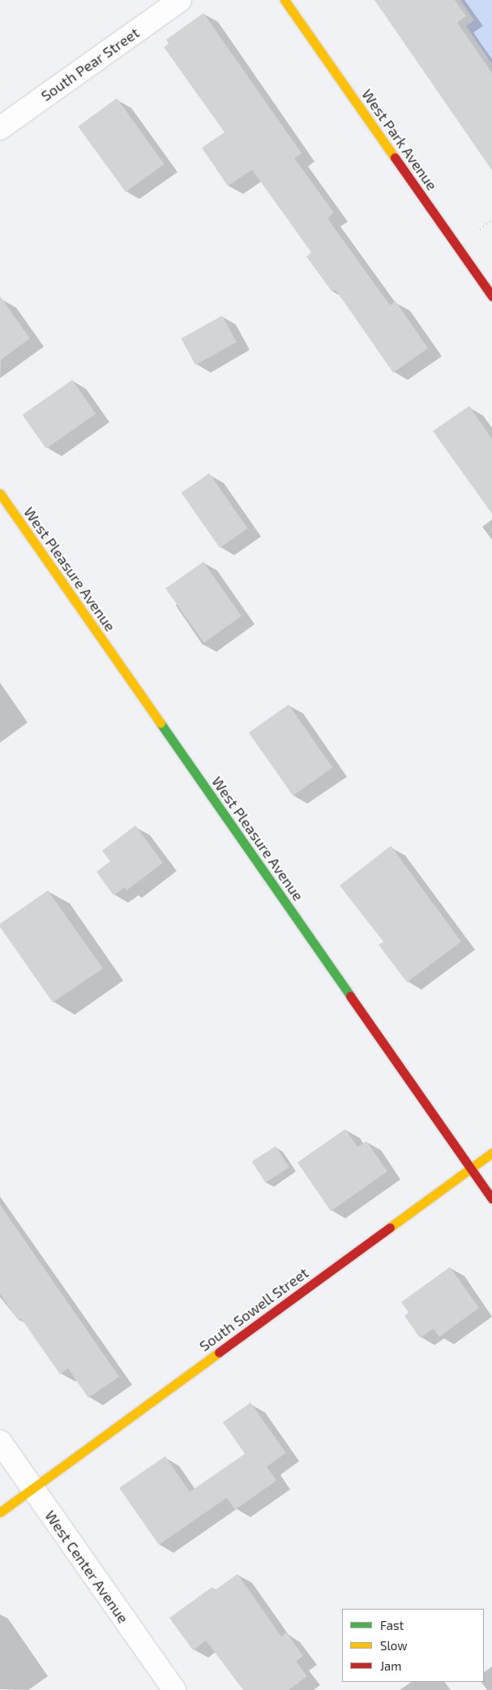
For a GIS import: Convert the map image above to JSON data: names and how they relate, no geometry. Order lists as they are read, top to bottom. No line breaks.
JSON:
{"streets":{"street":["South Pear Street","West Park Avenue","West Pleasure Avenue","South Sowell Street","West Center Avenue"]},"crossings":[["West Pleasure Avenue","South Sowell Street"],["South Sowell Street","West Center Avenue"]],"legend":["Fast","Slow","Jam"]}
